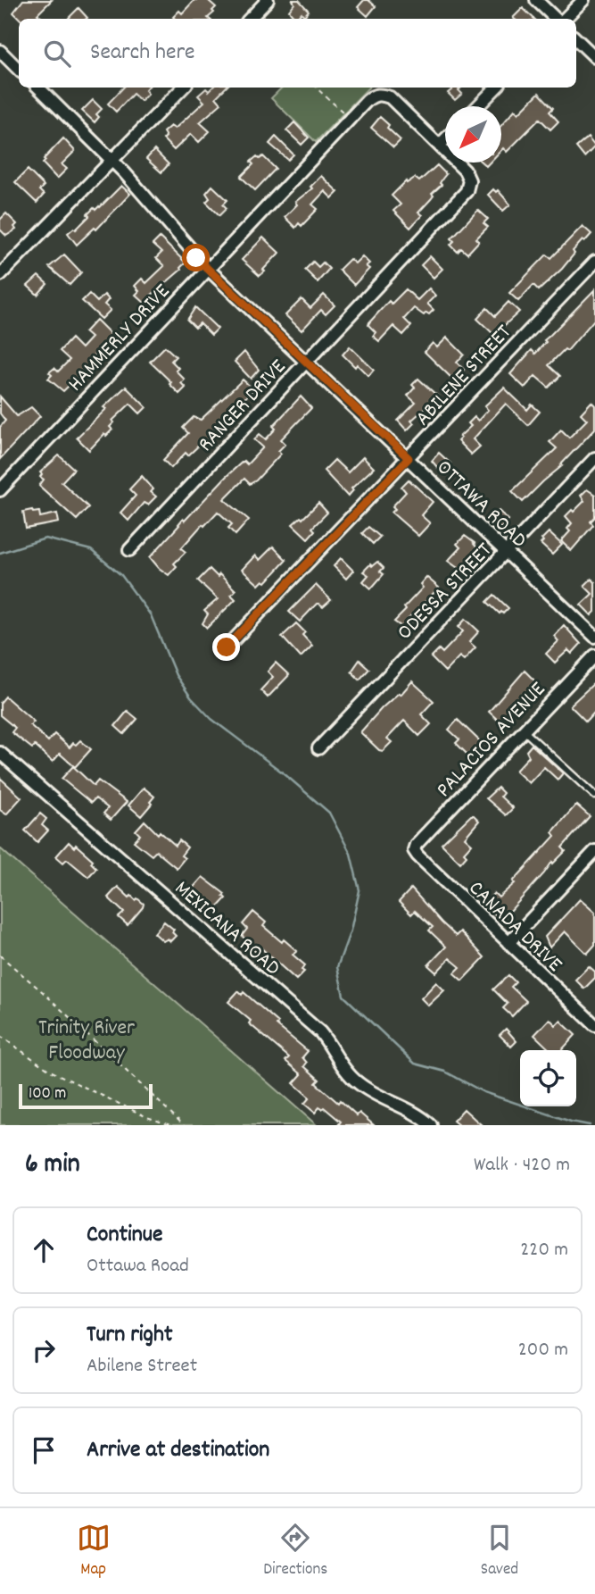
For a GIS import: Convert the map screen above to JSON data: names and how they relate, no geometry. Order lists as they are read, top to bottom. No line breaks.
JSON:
{"streets":{"street":["HAMMERLY DRIVE","ABILENE STREET","RANGER DRIVE","OTTAWA ROAD","ODESSA STREET","PALACIOS AVENUE","CANADA DRIVE","MEXICANA ROAD"]},"crossings":[["HAMMERLY DRIVE","RANGER DRIVE"],["HAMMERLY DRIVE","OTTAWA ROAD"],["ABILENE STREET","OTTAWA ROAD"],["RANGER DRIVE","OTTAWA ROAD"],["OTTAWA ROAD","ODESSA STREET"],["PALACIOS AVENUE","CANADA DRIVE"]],"parks":["Trinity River Floodway"],"scale_bar":"100 m","north":"bottom left","page":{"search":"Search here","scale":"100 m","heading":["6 min","Walk · 420 m"],"list":[["Continue","Ottawa Road","220 m"],["Turn right","Abilene Street","200 m"],"Arrive at destination"],"nav":["Map","Directions","Saved"]}}
